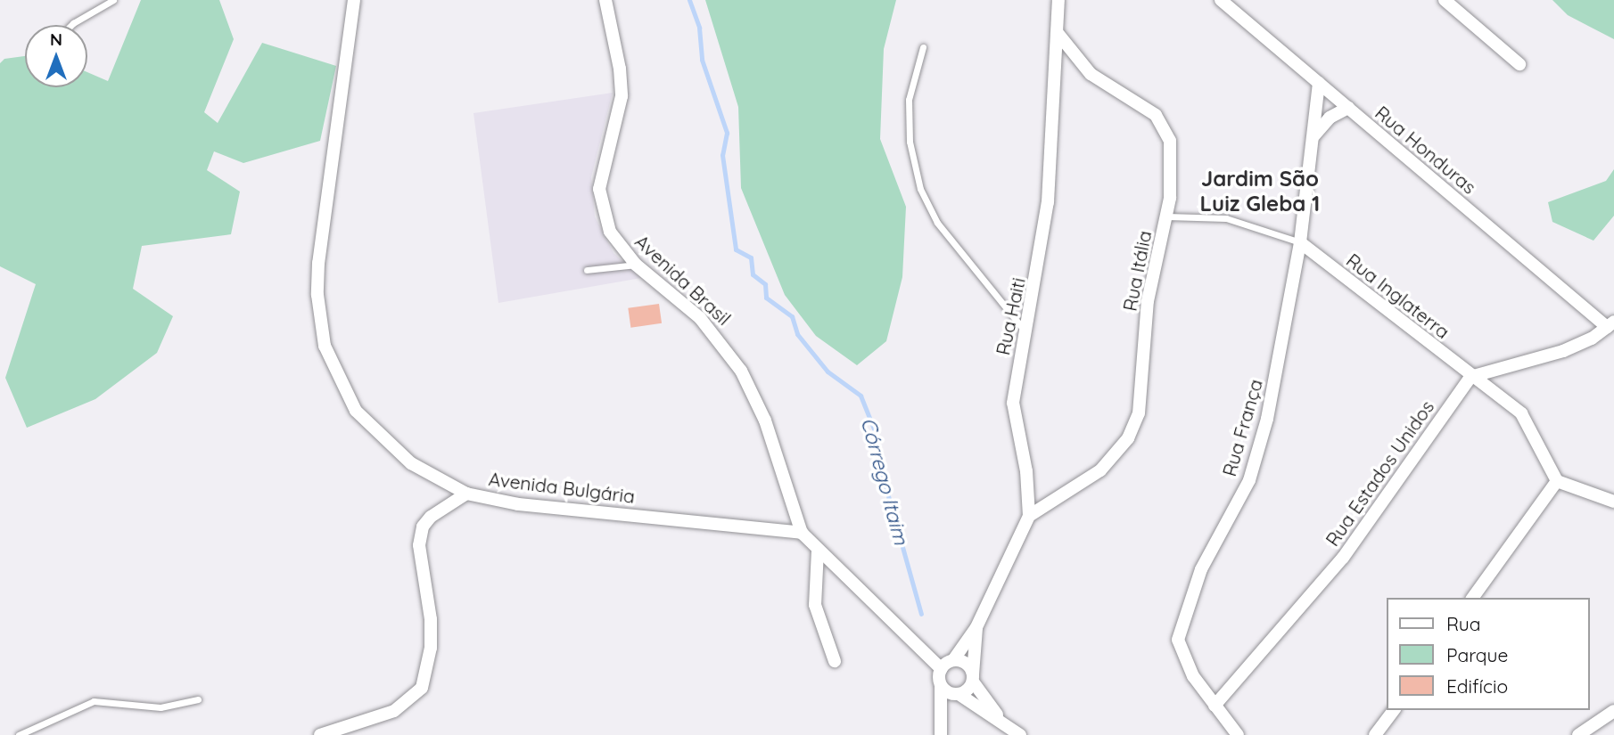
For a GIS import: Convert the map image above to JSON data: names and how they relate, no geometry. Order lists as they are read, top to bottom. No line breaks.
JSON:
{"streets":{"street":["Rua Honduras","Rua Itália","Avenida Brasil","Rua Inglaterra","Rua Haiti","Rua França","Rua Estados Unidos","Avenida Bulgária"]},"crossings":[["Rua Honduras","Rua França"],["Rua Itália","Rua Inglaterra"],["Rua Itália","Rua Haiti"],["Avenida Brasil","Rua Haiti"],["Avenida Brasil","Avenida Bulgária"],["Rua Inglaterra","Rua França"],["Rua Inglaterra","Rua Estados Unidos"],["Rua França","Rua Estados Unidos"]],"districts":["Jardim São Luiz Gleba 1"],"water":["Córrego Itaim"],"legend":["Rua","Parque","Edifício"],"north":"top"}
